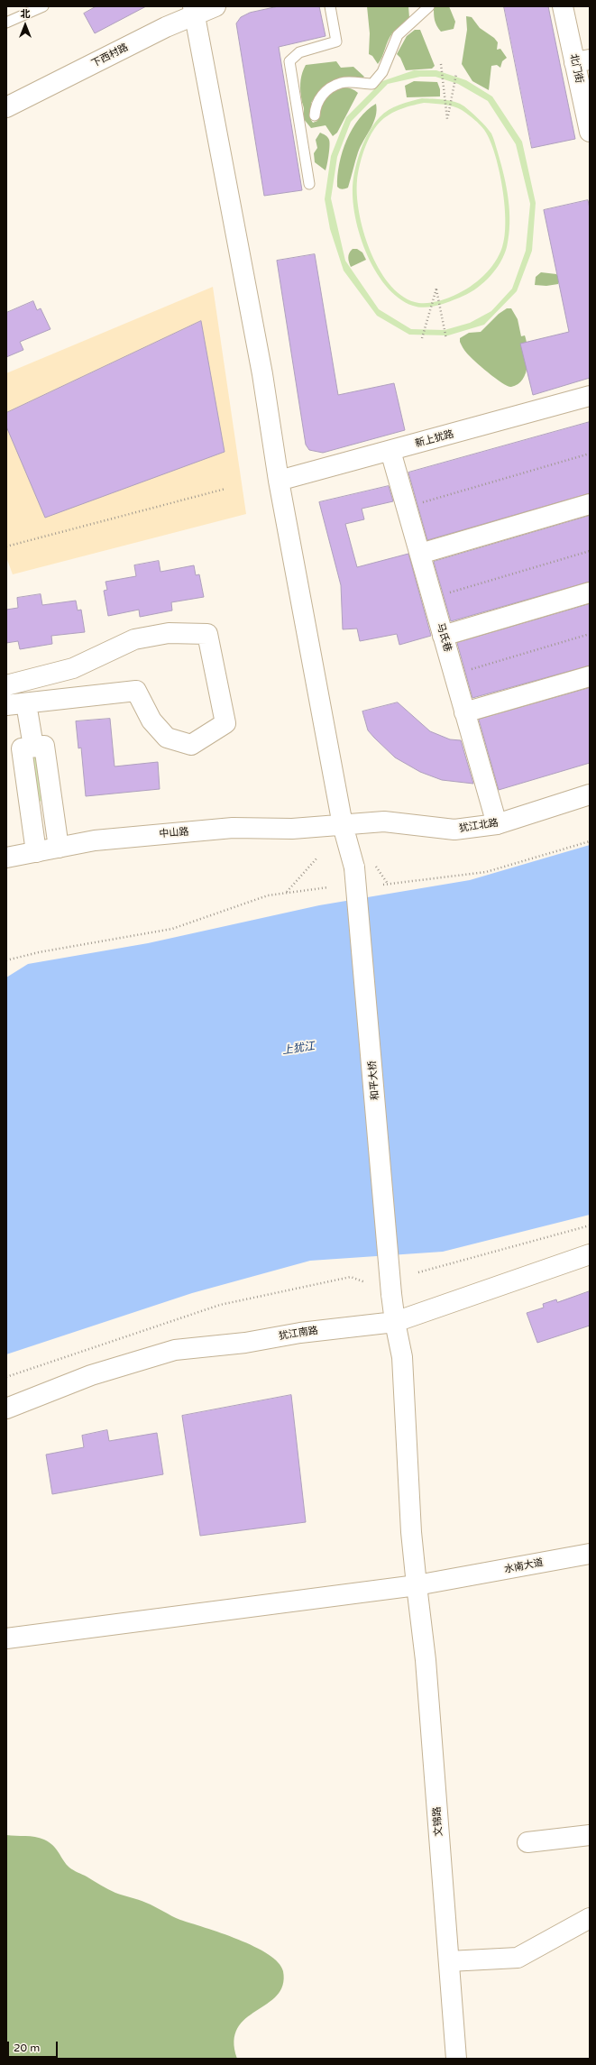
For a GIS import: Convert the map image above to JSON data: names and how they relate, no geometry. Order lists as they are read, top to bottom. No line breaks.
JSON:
{"streets":{"street":["下西村路","北门街","新上犹路","马氏巷","犹江北路","中山路","和平大桥","犹江南路","水南大道","文锦路"]},"crossings":[["下西村路","和平大桥"],["新上犹路","马氏巷"],["新上犹路","和平大桥"],["马氏巷","犹江北路"],["犹江北路","中山路"],["犹江北路","和平大桥"],["中山路","和平大桥"],["和平大桥","犹江南路"],["和平大桥","文锦路"],["犹江南路","文锦路"],["水南大道","文锦路"]],"water":["上犹江"],"scale_bar":"20 m","north":"top"}
